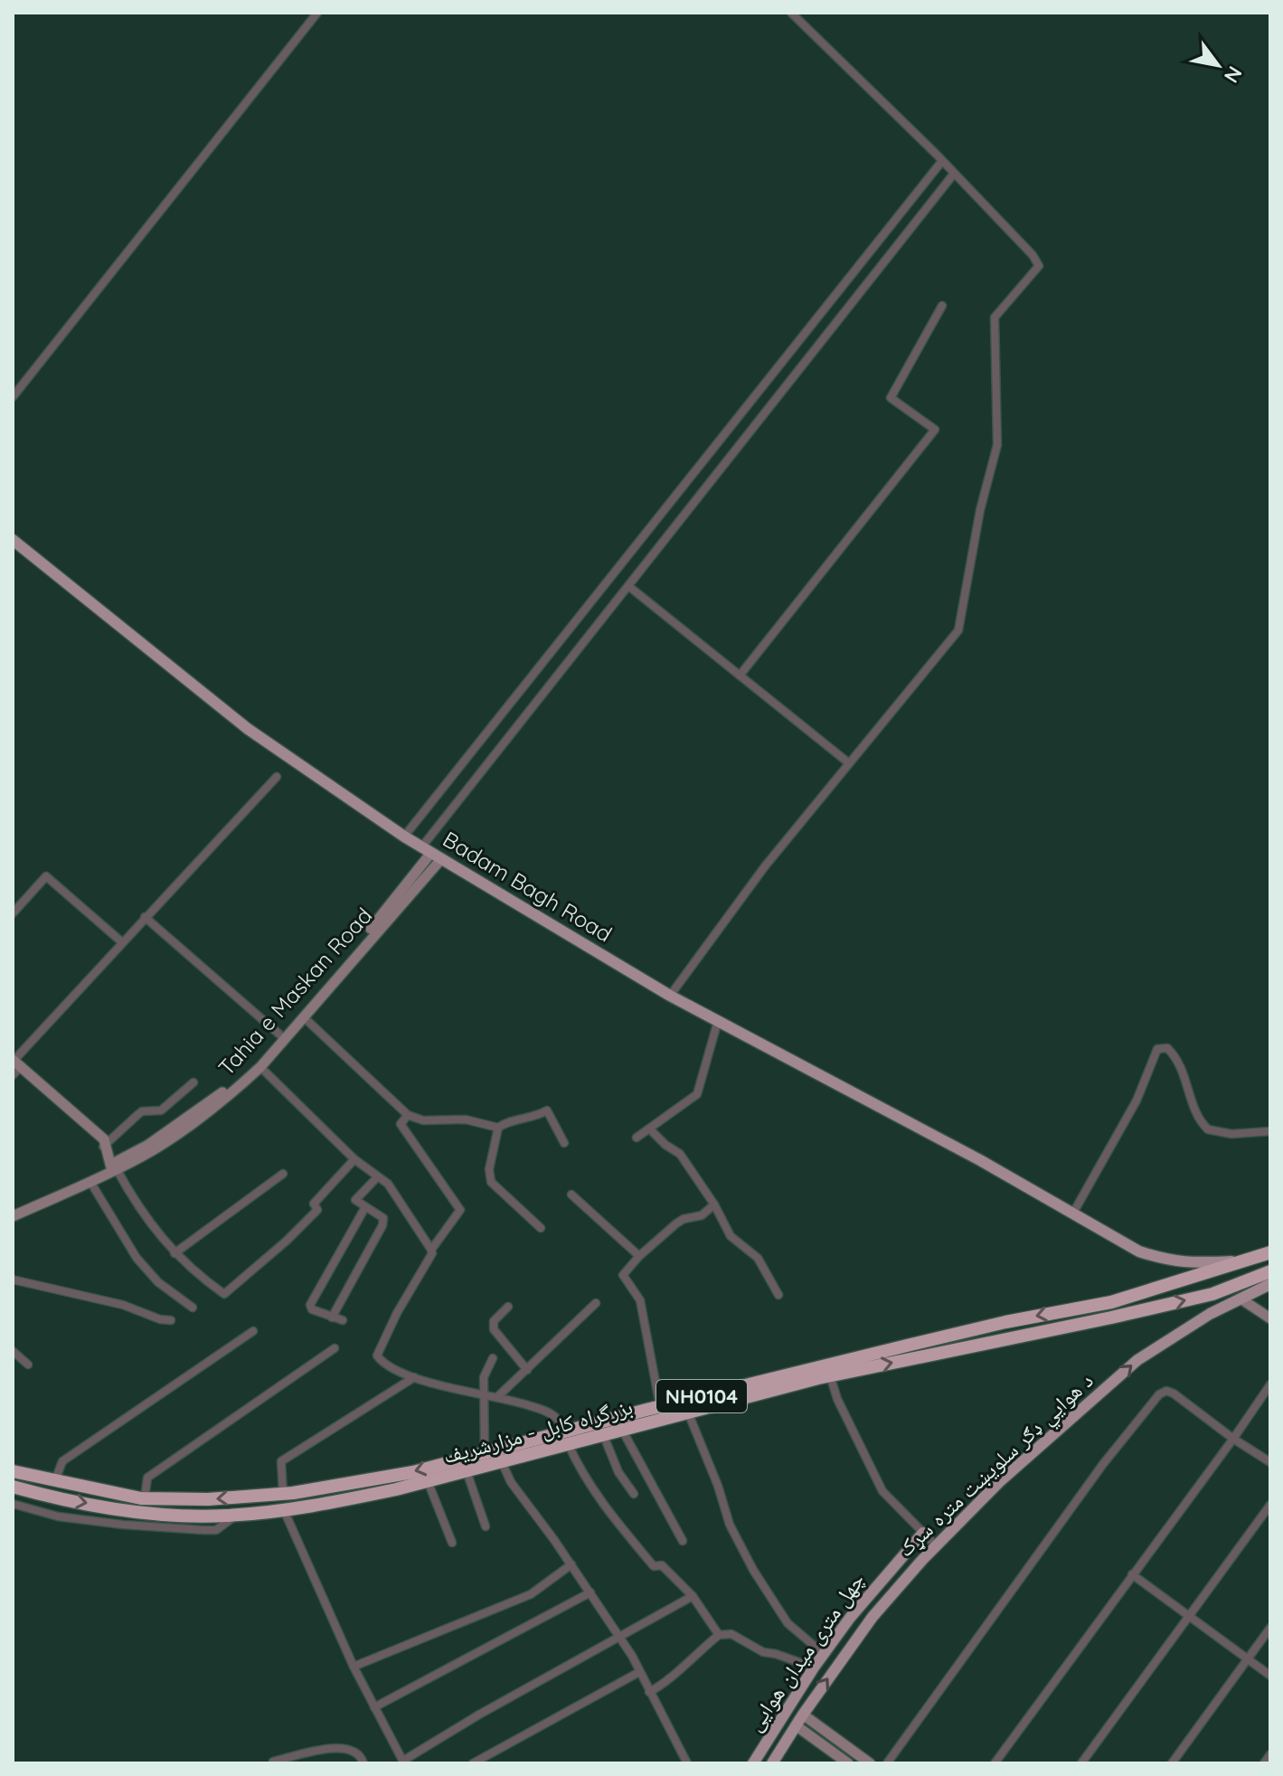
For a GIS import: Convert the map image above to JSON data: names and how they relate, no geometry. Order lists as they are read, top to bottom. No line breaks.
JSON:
{"streets":{"highway":["NH0104","بزرگراه کابل - مزارشریف"],"main road":["Badam Bagh Road","Tahia e Maskan Road","د هوايي ډګر سلویښت متره سړک","چهل متری میدان هوایی"]},"crossings":[["Badam Bagh Road","Tahia e Maskan Road"],["Badam Bagh Road","بزرگراه کابل - مزارشریف"]],"one_way":["د هوايي ډګر سلویښت متره سړک"],"north":"bottom right"}
